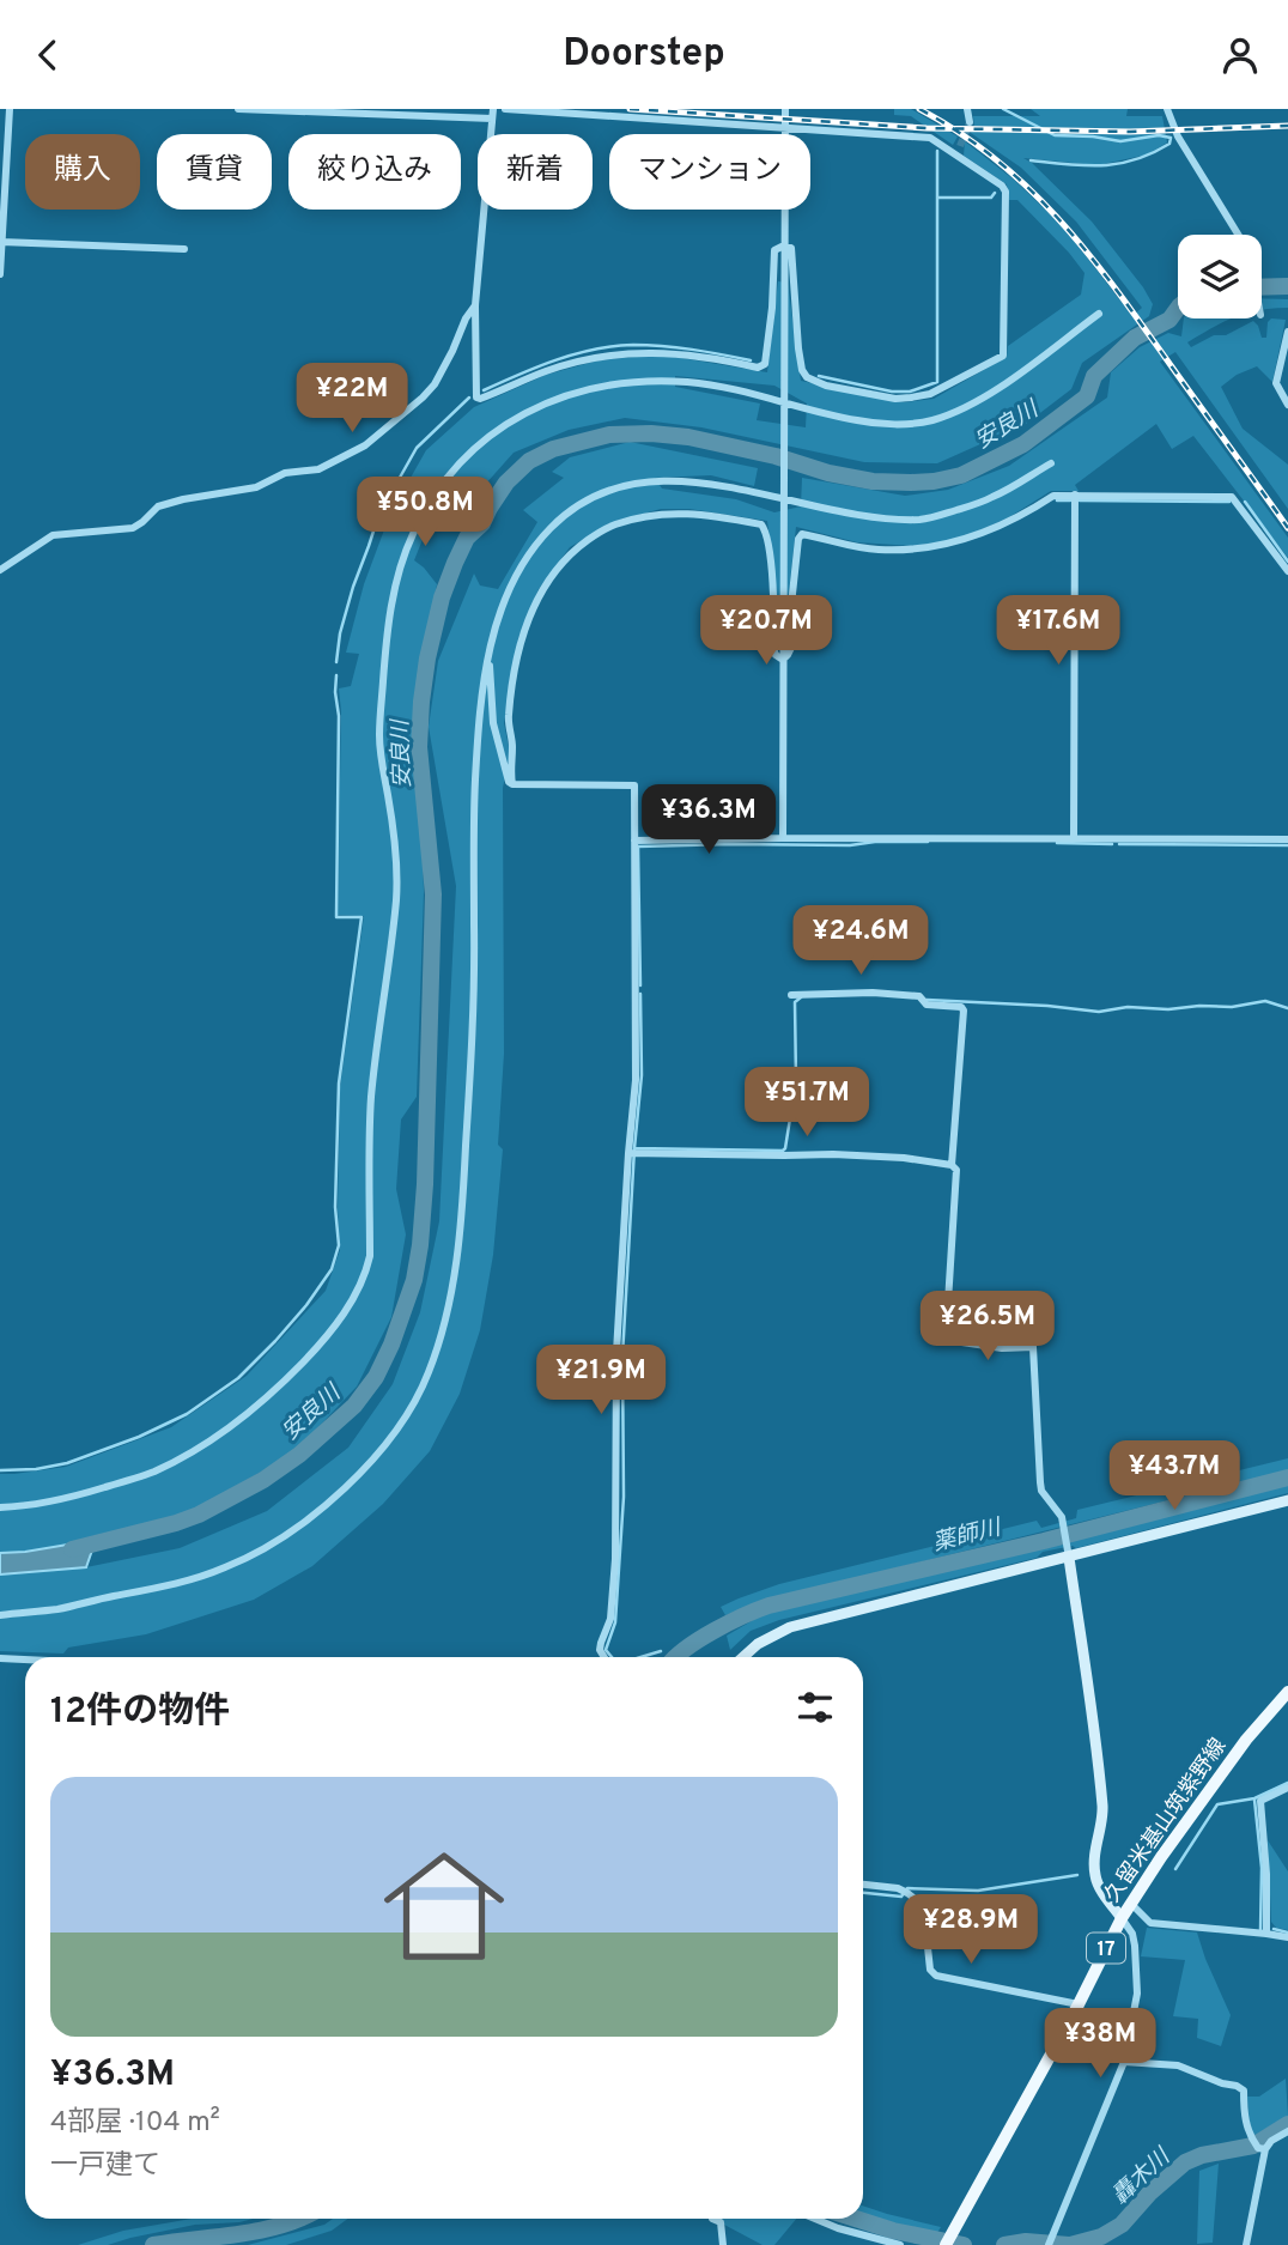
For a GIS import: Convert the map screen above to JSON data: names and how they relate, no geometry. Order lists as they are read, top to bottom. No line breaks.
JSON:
{"streets":{"main road":["久留米基山筑紫野線","17"]},"water":["安良川","薬師川","轟木川"],"page":{"header":"Doorstep","chip":["購入","賃貸","絞り込み","新着","マンション"],"price":["¥22M","¥50.8M","¥20.7M","¥17.6M","¥36.3M","¥24.6M","¥51.7M","¥26.5M","¥21.9M","¥43.7M","¥28.9M","¥38M"],"heading":"12件の物件","list":[{"name":"¥36.3M","note":"4部屋 · 104 m² · 一戸建て"}]}}
